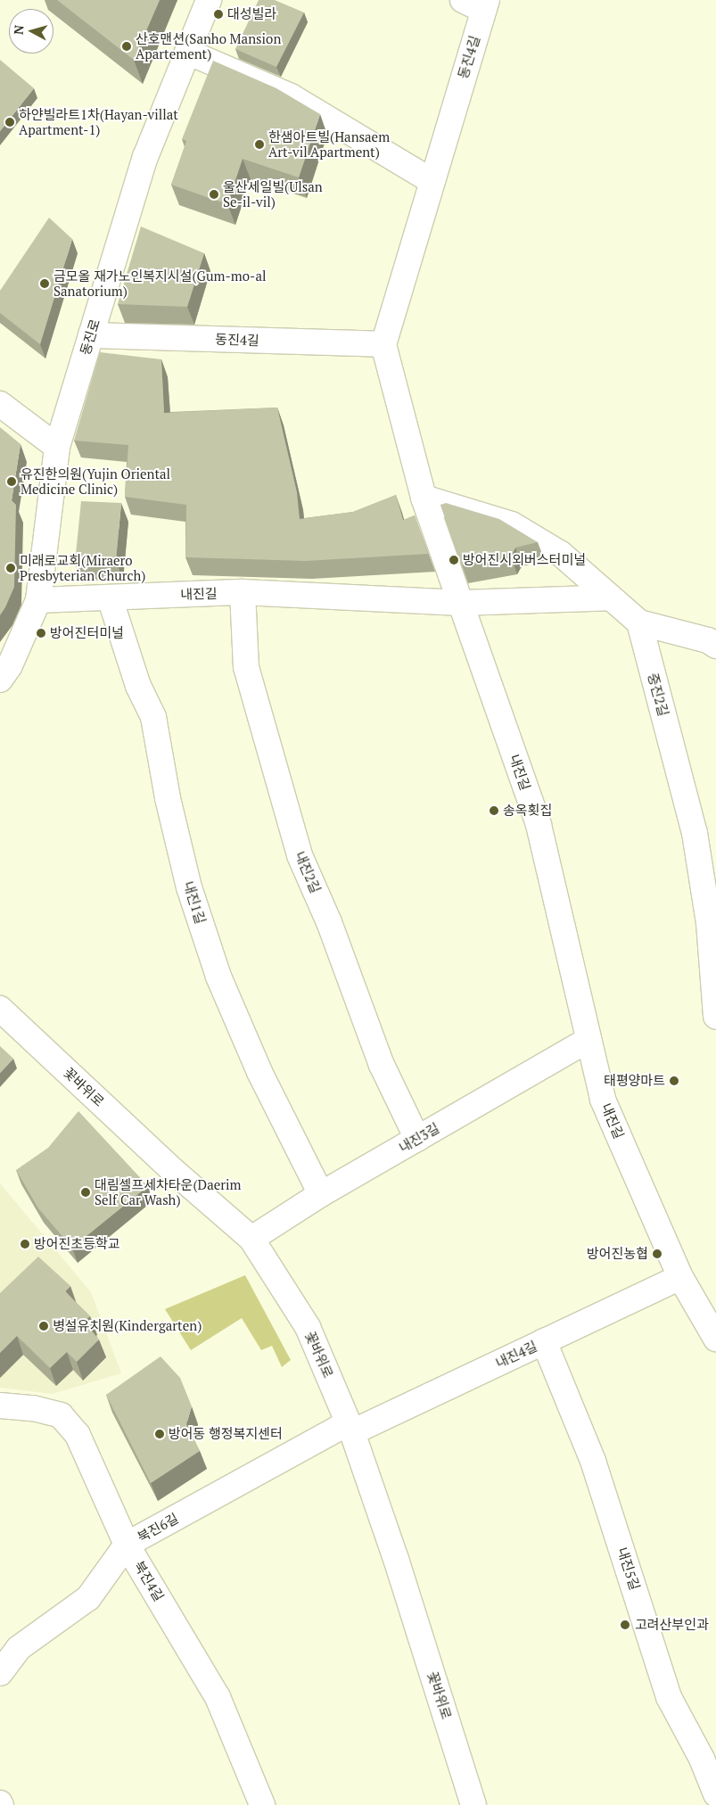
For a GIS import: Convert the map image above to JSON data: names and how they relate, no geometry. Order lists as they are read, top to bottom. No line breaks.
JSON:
{"streets":{"street":["동진4길","동진로","내진길","중진2길","내진2길","내진1길","꽃바위로","내진3길","내진4길","북진6길","내진5길","북진4길"]},"crossings":[["동진4길","동진로"],["동진로","내진길"],["내진길","내진2길"],["내진길","내진1길"],["내진길","내진3길"],["내진길","내진4길"],["내진2길","내진3길"],["내진1길","내진3길"],["꽃바위로","내진3길"],["꽃바위로","내진4길"],["꽃바위로","북진6길"],["내진4길","북진6길"],["내진4길","내진5길"],["북진6길","북진4길"]],"places":["대성빌라","산호맨션(Sanho Mansion Apartement)","하얀빌라트1차(Hayan-villat Apartment-1)","한샘아트빌(Hansaem Art-vil Apartment)","울산세일빌(Ulsan Se-il-vil)","금모올 재가노인복지시설(Gum-mo-al Sanatorium)","유진한의원(Yujin Oriental Medicine Clinic)","방어진시외버스터미널","미래로교회(Miraero Presbyterian Church)","방어진터미널","송옥횟집","태평양마트","대림셀프세차타운(Daerim Self Car Wash)","방어진초등학교","방어진농협","병설유치원(Kindergarten)","방어동 행정복지센터","고려산부인과"],"north":"left"}
